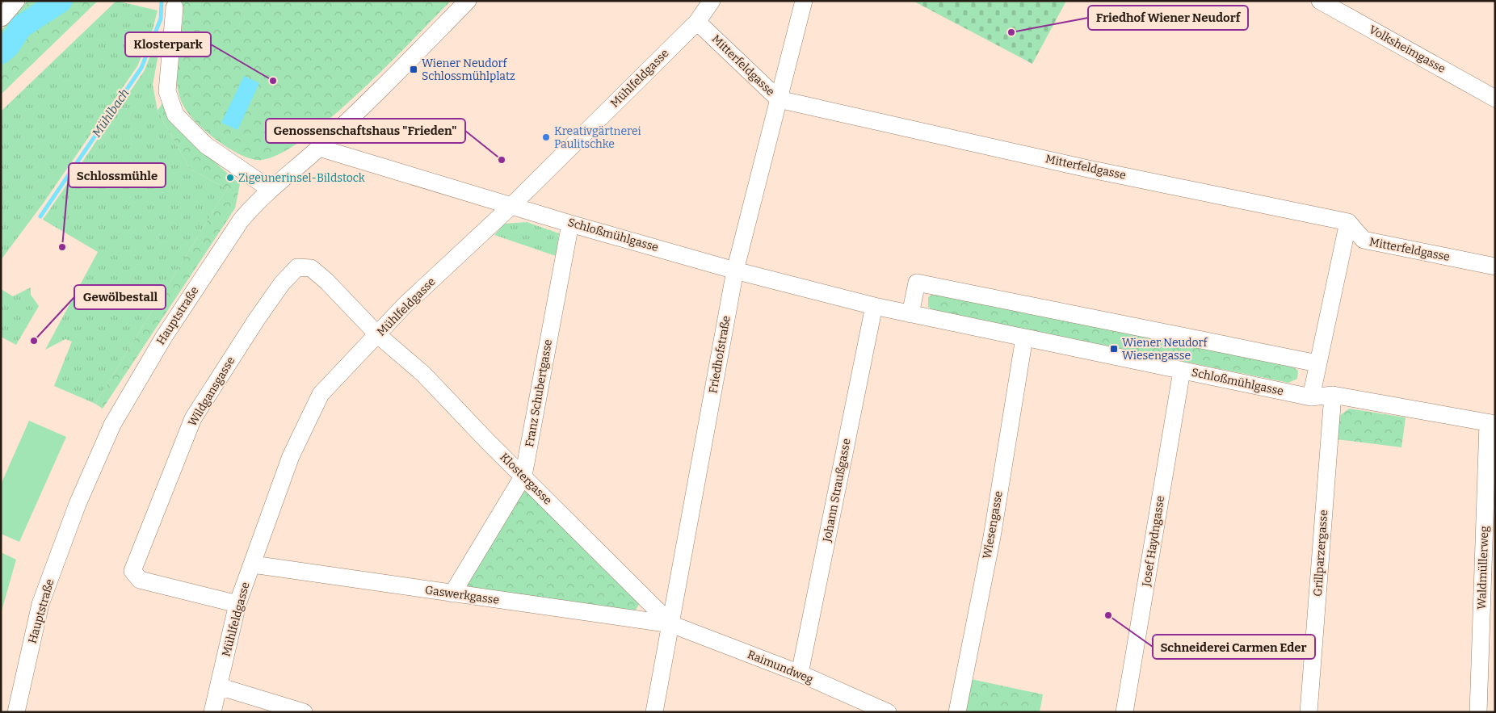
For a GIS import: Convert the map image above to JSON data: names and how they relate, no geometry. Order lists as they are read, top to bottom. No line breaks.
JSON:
{"streets":{"street":["Volksheimgasse","Mitterfeldgasse","Mühlfeldgasse","Schloßmühlgasse","Hauptstraße","Friedhofstraße","Wildgansgasse","Franz Schubertgasse","Klostergasse","Johann Straußgasse","Wiesengasse","Josef Haydngasse","Grillparzergasse","Waldmüllerweg","Gaswerkgasse","Raimundweg"]},"crossings":[["Mitterfeldgasse","Mühlfeldgasse"],["Mitterfeldgasse","Friedhofstraße"],["Mühlfeldgasse","Schloßmühlgasse"],["Mühlfeldgasse","Wildgansgasse"],["Mühlfeldgasse","Klostergasse"],["Mühlfeldgasse","Gaswerkgasse"],["Schloßmühlgasse","Hauptstraße"],["Schloßmühlgasse","Friedhofstraße"],["Schloßmühlgasse","Franz Schubertgasse"],["Schloßmühlgasse","Johann Straußgasse"],["Schloßmühlgasse","Wiesengasse"],["Schloßmühlgasse","Josef Haydngasse"],["Schloßmühlgasse","Grillparzergasse"],["Schloßmühlgasse","Waldmüllerweg"],["Friedhofstraße","Klostergasse"],["Friedhofstraße","Gaswerkgasse"],["Friedhofstraße","Raimundweg"],["Wildgansgasse","Klostergasse"],["Franz Schubertgasse","Klostergasse"],["Franz Schubertgasse","Gaswerkgasse"],["Klostergasse","Gaswerkgasse"],["Klostergasse","Raimundweg"],["Johann Straußgasse","Raimundweg"],["Gaswerkgasse","Raimundweg"]],"water":["Mühlbach"],"places":{"other":["Friedhof Wiener Neudorf","Klosterpark","Kreativgärtnerei Paulitschke","Genossenschaftshaus \"Frieden\"","Zigeunerinsel-Bildstock","Schlossmühle","Gewölbestall","Schneiderei Carmen Eder"],"transit":["Wiener Neudorf Schlossmühlplatz","Wiener Neudorf Wiesengasse"]}}
